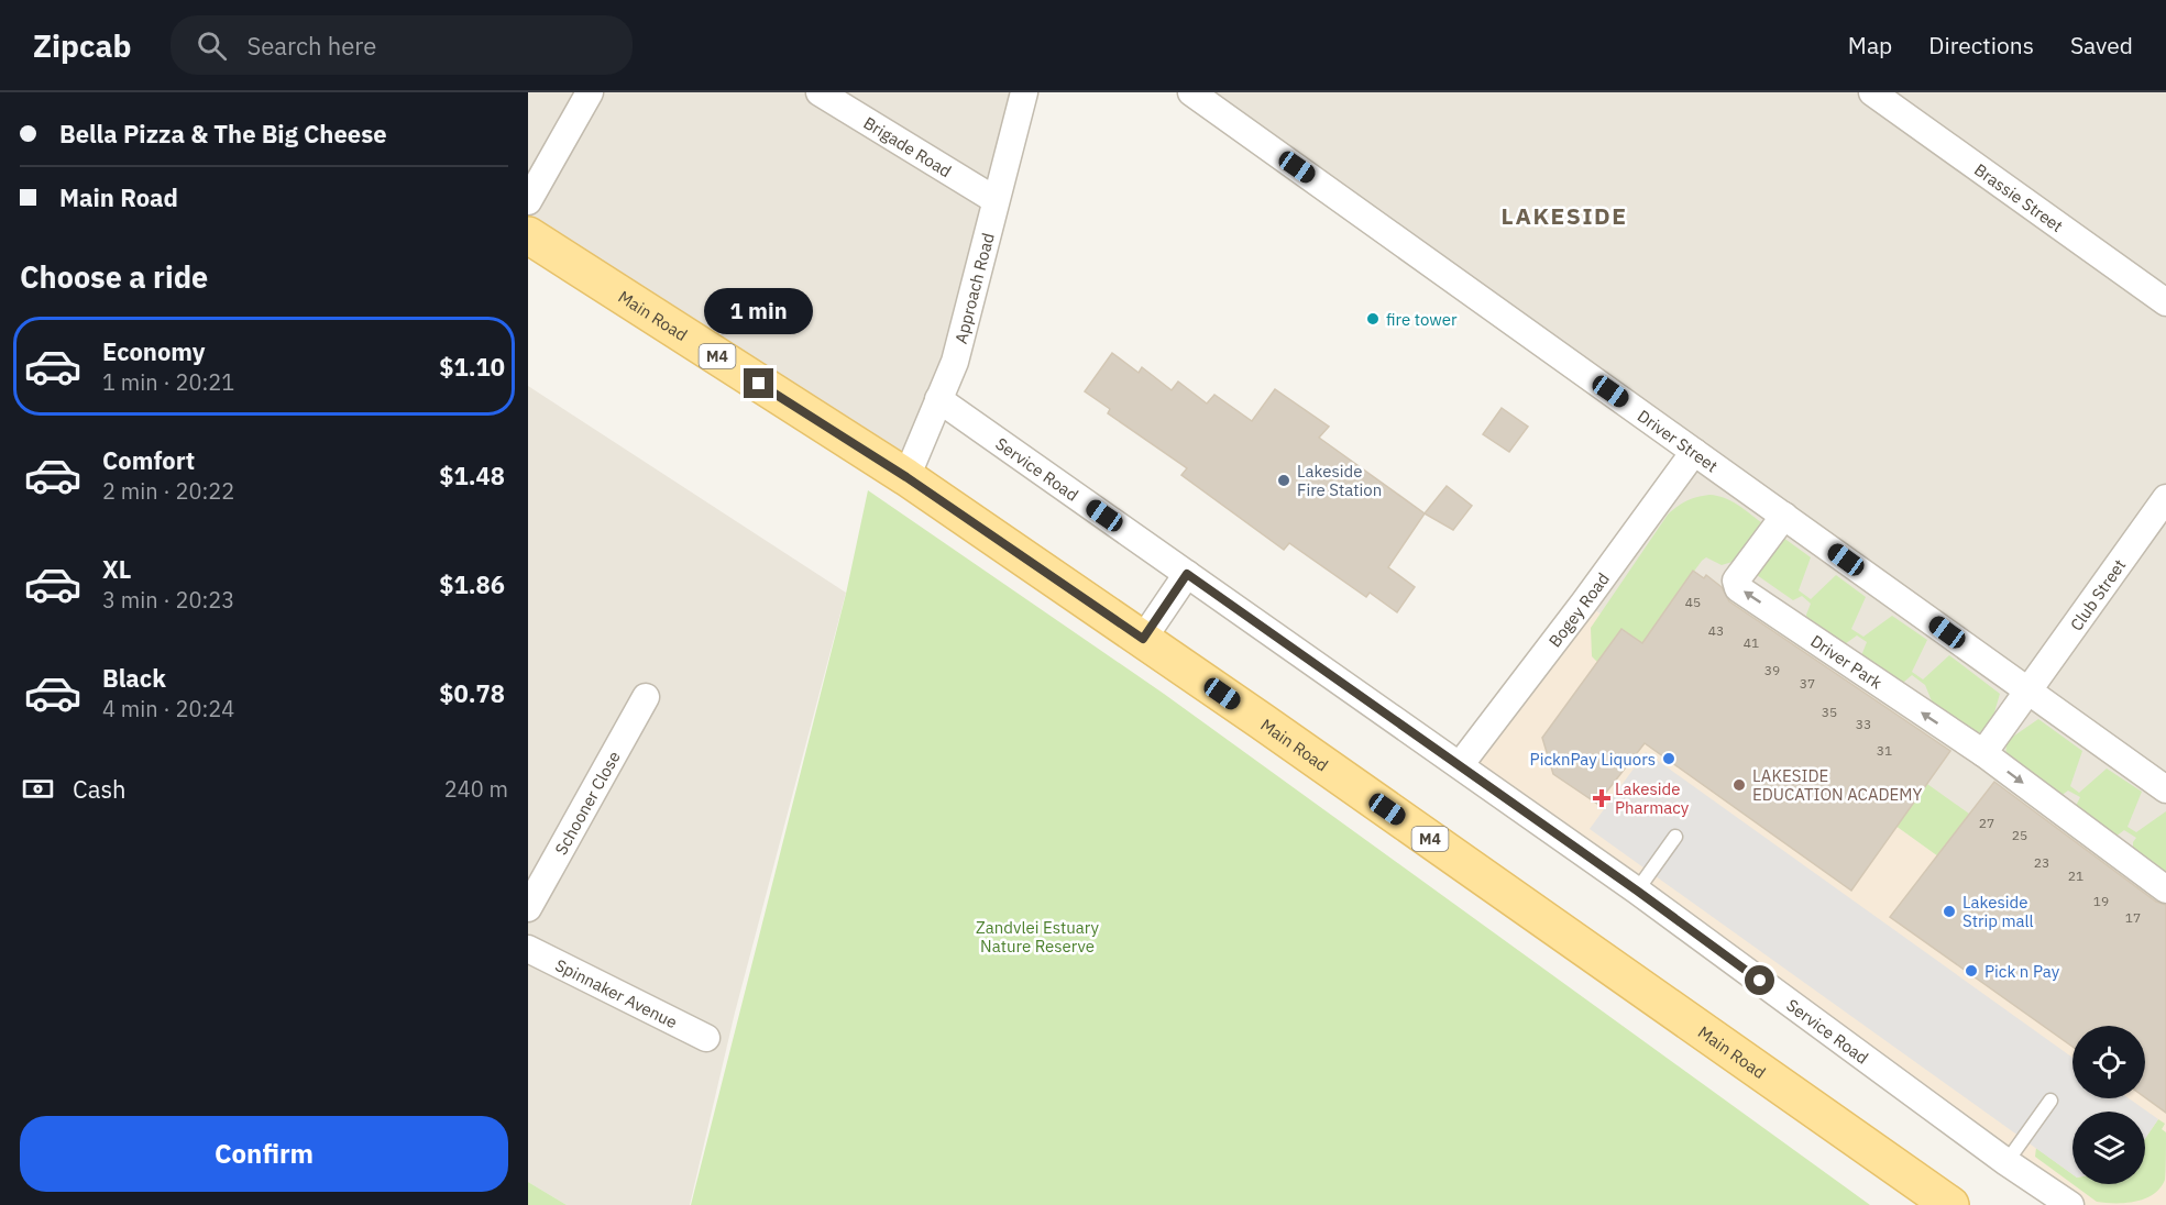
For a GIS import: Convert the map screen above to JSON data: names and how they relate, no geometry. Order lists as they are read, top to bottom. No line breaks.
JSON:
{"streets":{"main road":["Main Road","M4"],"street":["Brigade Road","Brassie Street","Approach Road","Driver Street","Service Road","Club Street","Bogey Road","Driver Park","Schooner Close","Spinnaker Avenue"]},"crossings":[["Brigade Road","Approach Road"],["Approach Road","Main Road"],["Approach Road","Service Road"],["Driver Street","Club Street"],["Driver Street","Bogey Road"],["Driver Street","Driver Park"],["Service Road","Bogey Road"],["Club Street","Driver Park"]],"districts":["LAKESIDE"],"parks":["Zandvlei Estuary Nature Reserve"],"places":{"other":["fire tower","Lakeside Fire Station","PicknPay Liquors","LAKESIDE EDUCATION ACADEMY","Lakeside Strip mall","Pick n Pay"],"health":["Lakeside Pharmacy"]},"house_numbers":["45","43","41","39","37","35","33","31","27","25","23","21","19","17"],"page":{"header":"Zipcab","search":"Search here","nav":["Map","Directions","Saved"],"banner":["Bella Pizza & The Big Cheese","Main Road"],"heading":"Choose a ride","bubble":"1 min","list":[{"name":"Economy","note":"1 min · 20:21","value":"$1.10"},{"name":"Comfort","note":"2 min · 20:22","value":"$1.48"},{"name":"XL","note":"3 min · 20:23","value":"$1.86"},{"name":"Black","note":"4 min · 20:24","value":"$0.78"}],"pay":["Cash","240 m"],"buttons":"Confirm"}}
